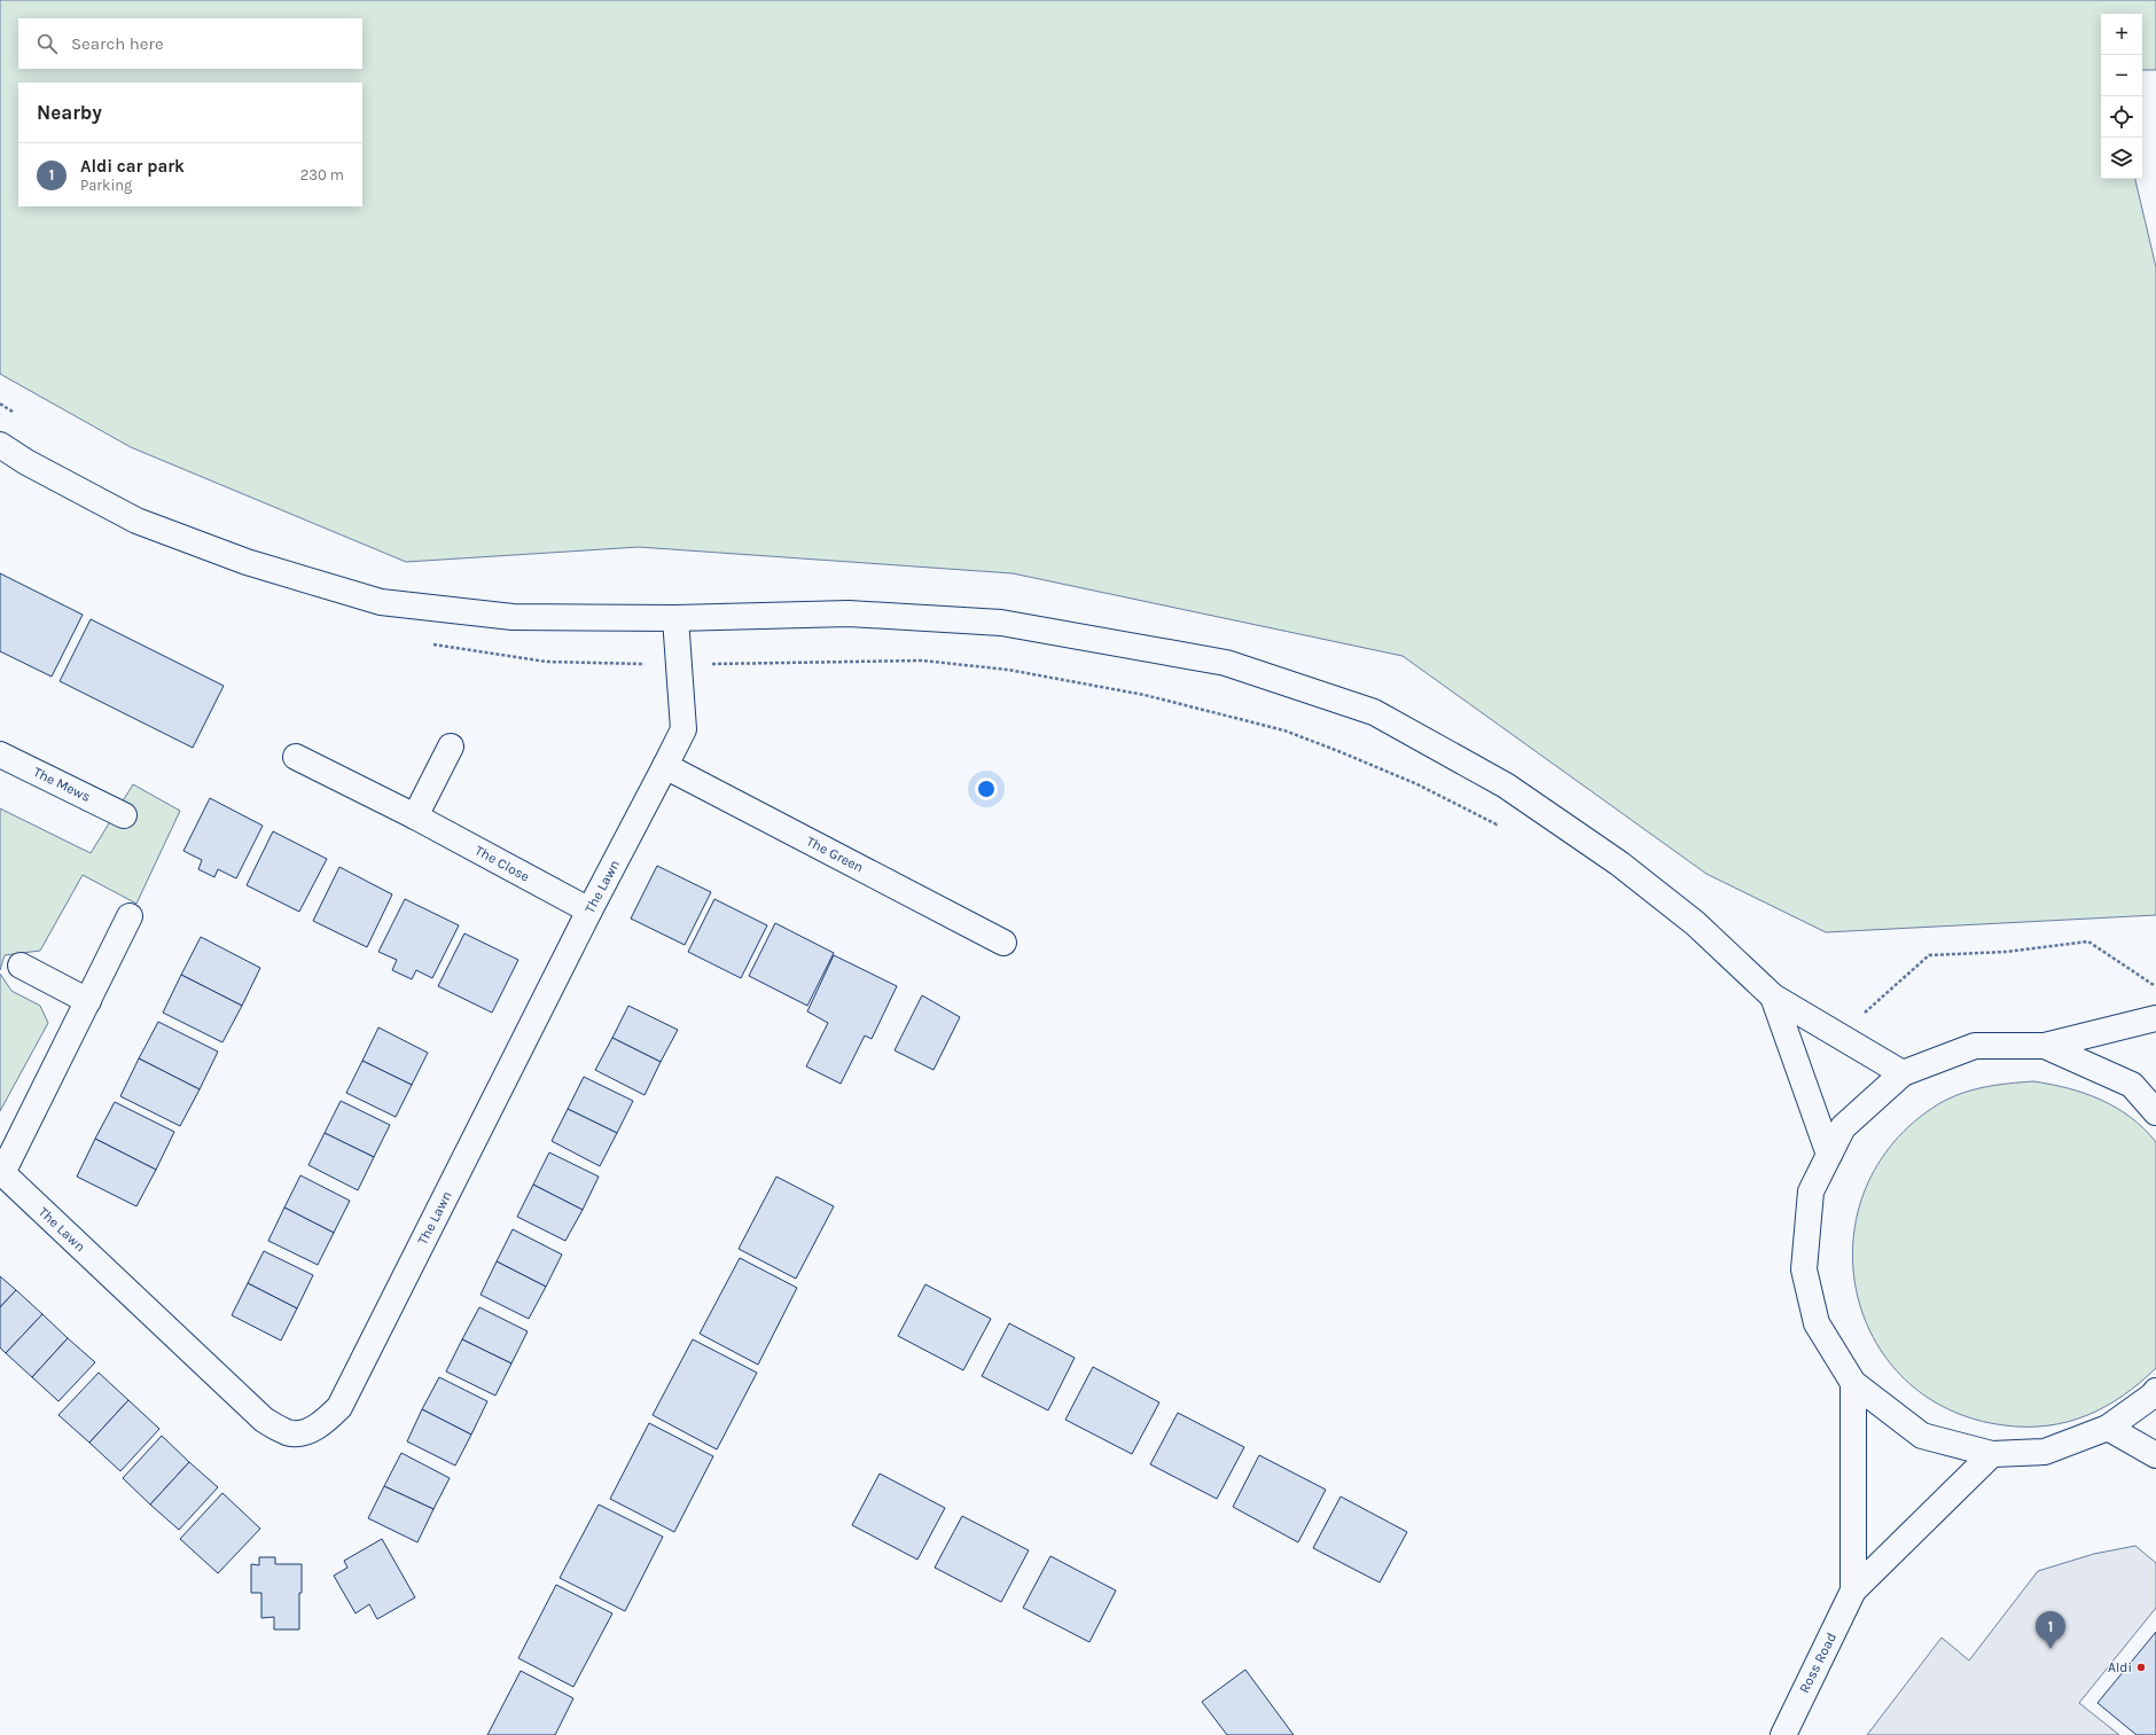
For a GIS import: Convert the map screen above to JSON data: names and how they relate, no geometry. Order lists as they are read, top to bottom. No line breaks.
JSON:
{"streets":{"street":["The Mews","The Green","The Close","The Lawn","Ross Road"]},"crossings":[["The Green","The Lawn"],["The Close","The Lawn"]],"places":["Aldi"],"page":{"map_buttons":["+","−"],"search":"Search here","heading":"Nearby","list":[{"mark":"1","name":"Aldi car park","note":"Parking","value":"230 m"}],"pins":"1"}}
